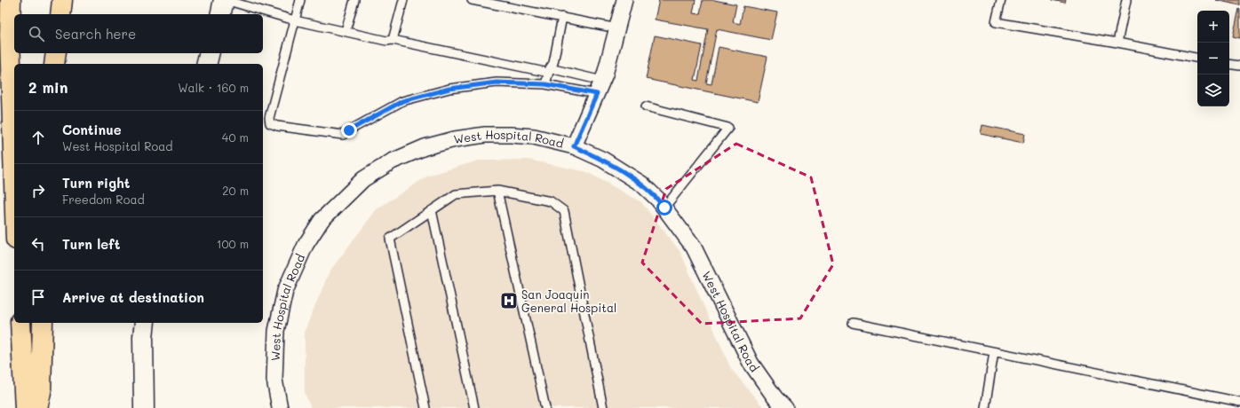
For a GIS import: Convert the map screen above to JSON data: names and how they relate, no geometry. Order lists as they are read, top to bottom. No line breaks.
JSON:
{"streets":{"street":["West Hospital Road"]},"places":{"hospital":["San Joaquin General Hospital"]},"page":{"map_buttons":["+","−"],"search":"Search here","heading":["2 min","Walk · 160 m"],"list":[["Continue","West Hospital Road","40 m"],["Turn right","Freedom Road","20 m"],["Turn left","100 m"],"Arrive at destination"]}}
